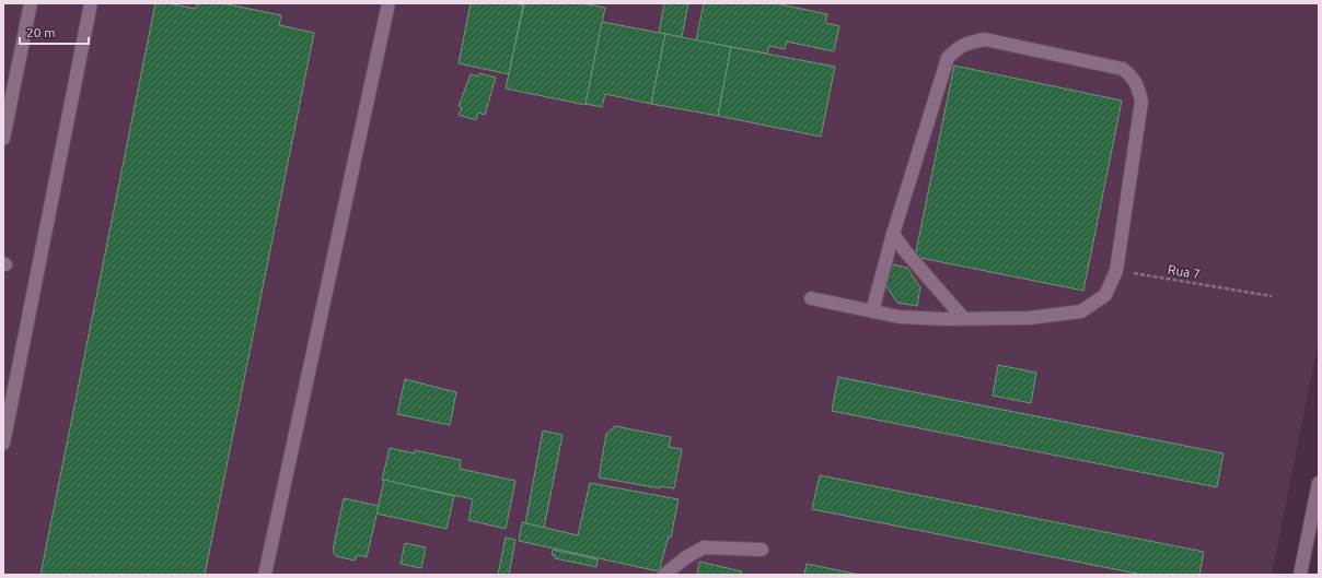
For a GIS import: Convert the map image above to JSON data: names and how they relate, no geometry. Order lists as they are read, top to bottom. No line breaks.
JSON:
{"streets":{"path":["Rua 7"]},"scale_bar":"20 m"}
